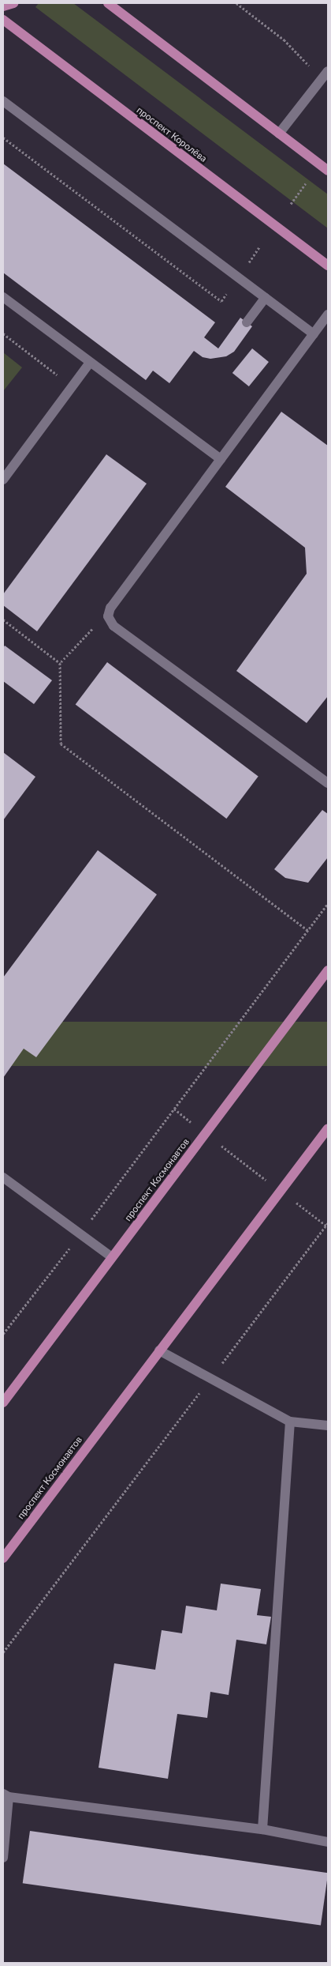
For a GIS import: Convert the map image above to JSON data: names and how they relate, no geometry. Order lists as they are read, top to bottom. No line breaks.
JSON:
{"streets":{"main road":["проспект Королёва","проспект Космонавтов"]}}
